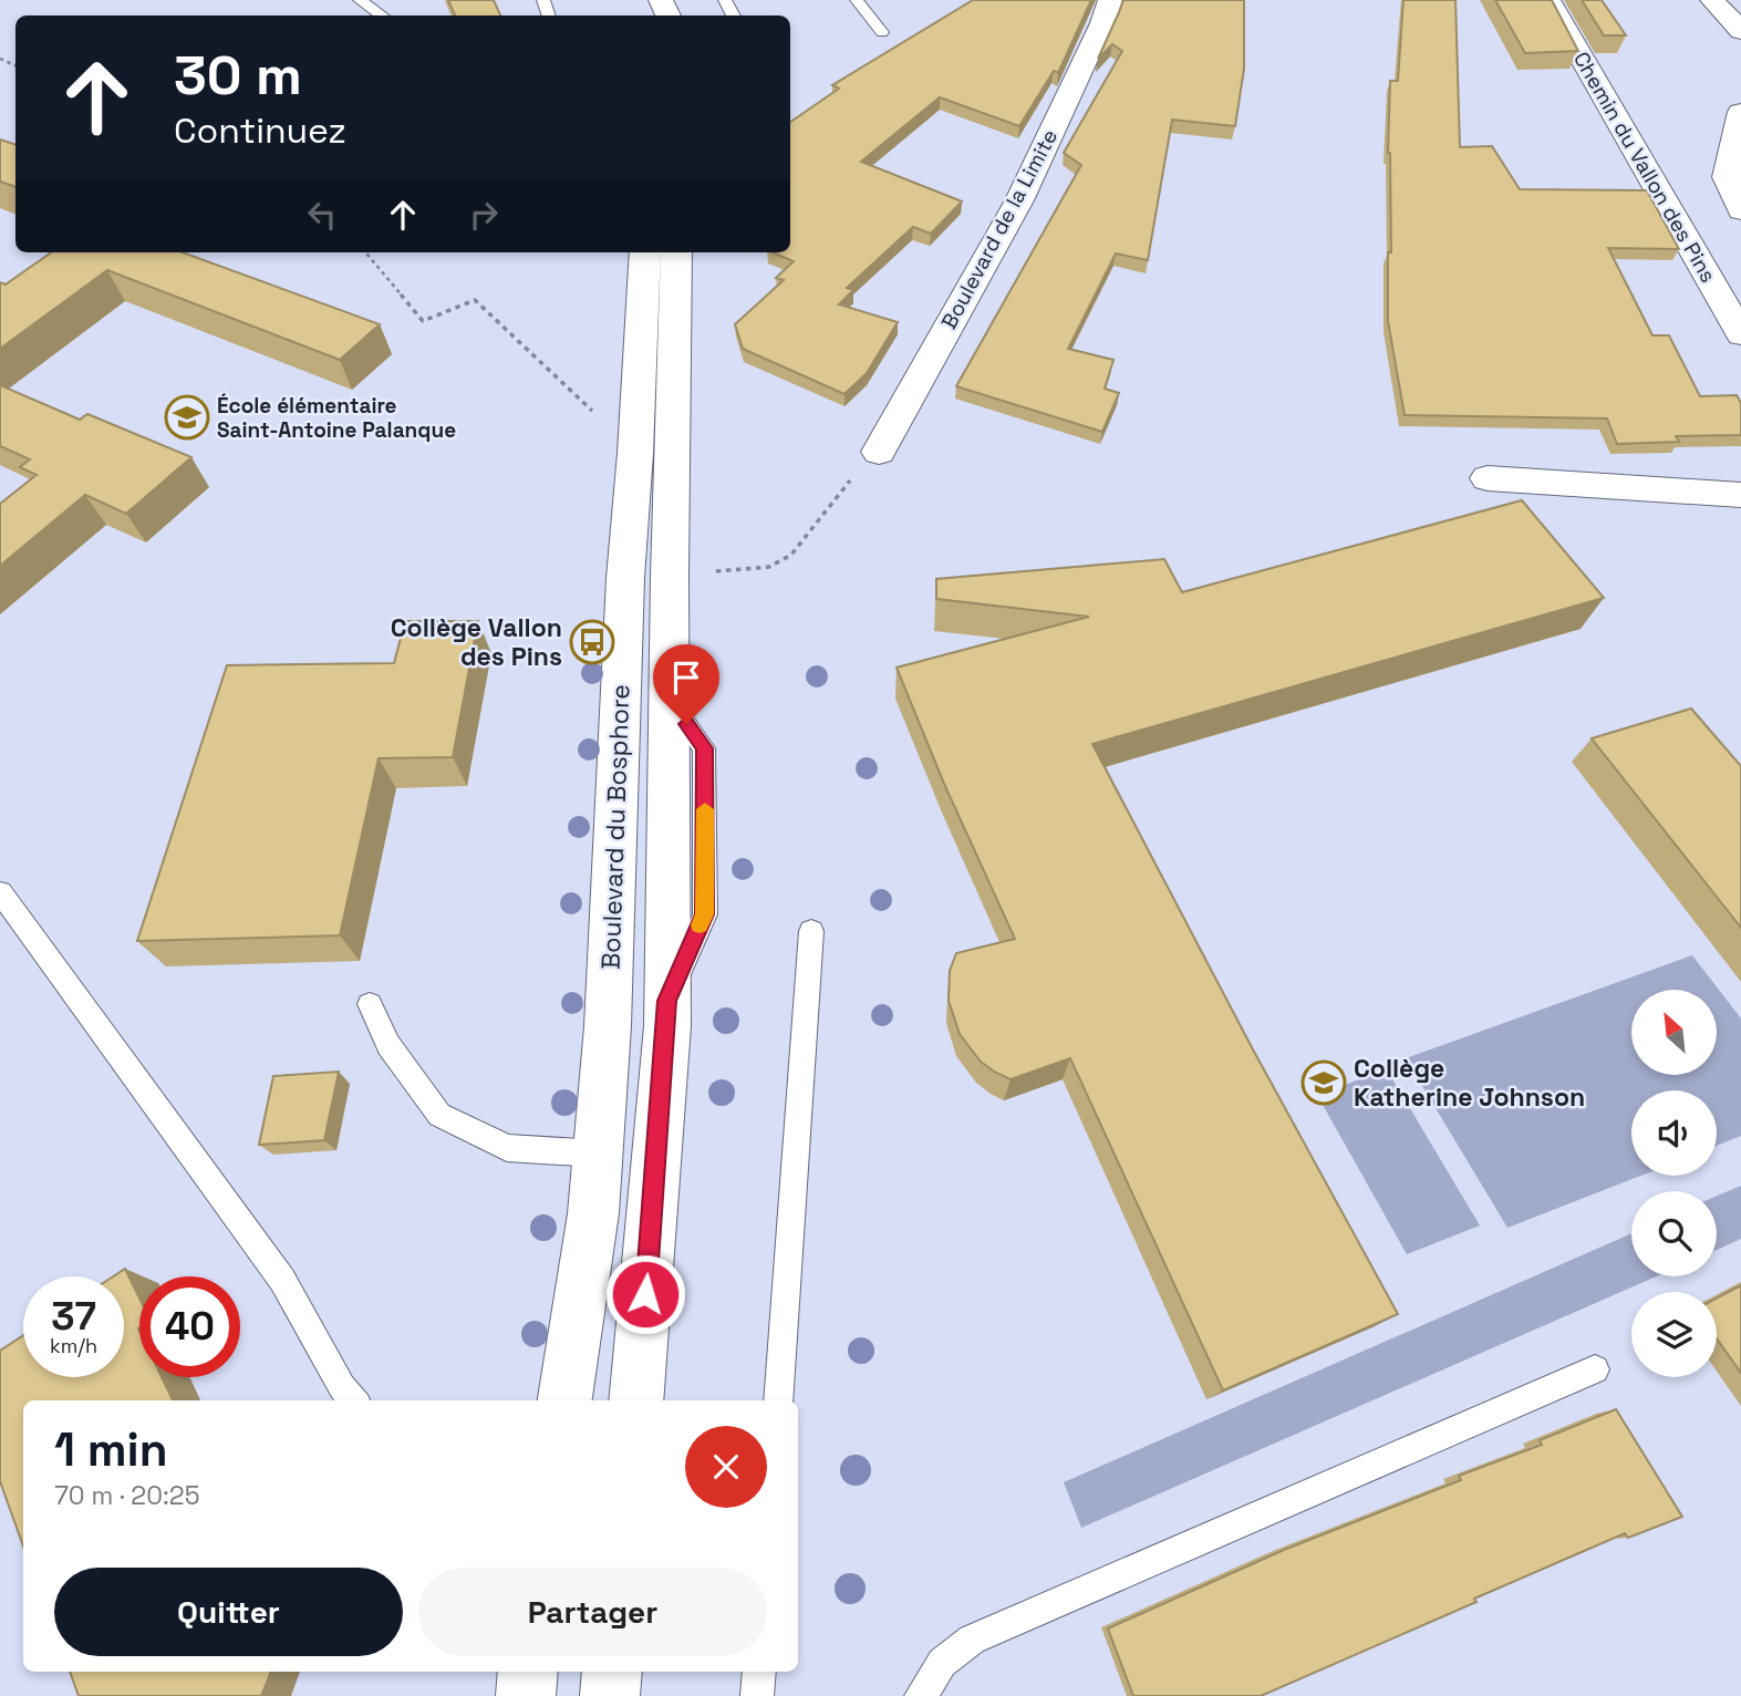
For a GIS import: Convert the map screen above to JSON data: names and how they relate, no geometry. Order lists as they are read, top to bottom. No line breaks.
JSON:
{"streets":{"street":["Chemin du Vallon des Pins","Boulevard de la Limite","Boulevard du Bosphore"]},"places":{"school or university":["École élémentaire Saint-Antoine Palanque","Collège Katherine Johnson"],"bus stop":["Collège Vallon des Pins"]},"north":"top left","page":{"turn":["30 m","Continuez"],"speed":"37 km/h","limit":"40","heading":["1 min","70 m · 20:25"],"buttons":["Quitter","Partager"]}}
